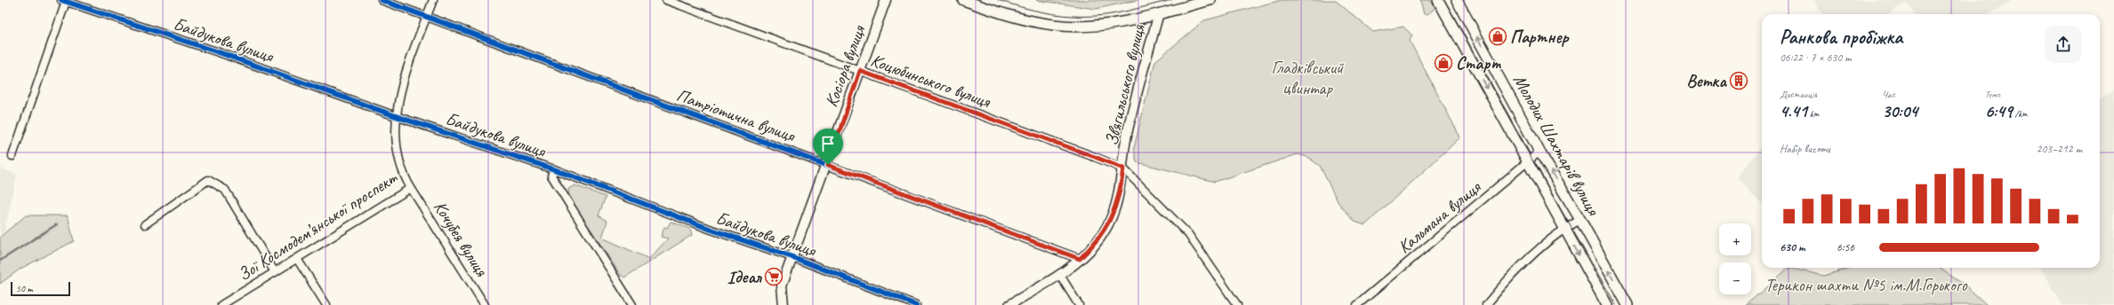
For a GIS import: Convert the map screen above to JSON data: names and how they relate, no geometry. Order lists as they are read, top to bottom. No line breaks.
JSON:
{"streets":{"main road":["Молодих Шахтарів вулиця"],"street":["Байдукова вулиця","Косіора вулиця","Коцюбинського вулиця","Звягильського вулиця","Патріотична вулиця","Кальмана вулиця","Зої Космодем’янської проспект","Кочубея вулиця"]},"crossings":[["Байдукова вулиця","Косіора вулиця"],["Байдукова вулиця","Зої Космодем’янської проспект"],["Косіора вулиця","Коцюбинського вулиця"],["Косіора вулиця","Патріотична вулиця"],["Коцюбинського вулиця","Звягильського вулиця"],["Звягильського вулиця","Патріотична вулиця"],["Патріотична вулиця","Зої Космодем’янської проспект"],["Молодих Шахтарів вулиця","Кальмана вулиця"],["Зої Космодем’янської проспект","Кочубея вулиця"]],"parks":["Гладківський цвинтар","Терикон шахти №5 ім.М.Горького"],"places":{"shop":["Партнер","Старт"],"building":["Ветка"],"supermarket":["Ідеал"]},"scale_bar":"50 m","page":{"heading":["Ранкова пробіжка","06:22 · 7 × 630 m"],"stats":[["Дистанція","4.41 km"],["Час","30:04"],["Темп","6:49 /km"]],"chart":["Набір висоти","203–212 m"],"map_buttons":["+","−"],"list":[{"name":"630 m","note":"6:56"}],"scale":"50 m"}}
